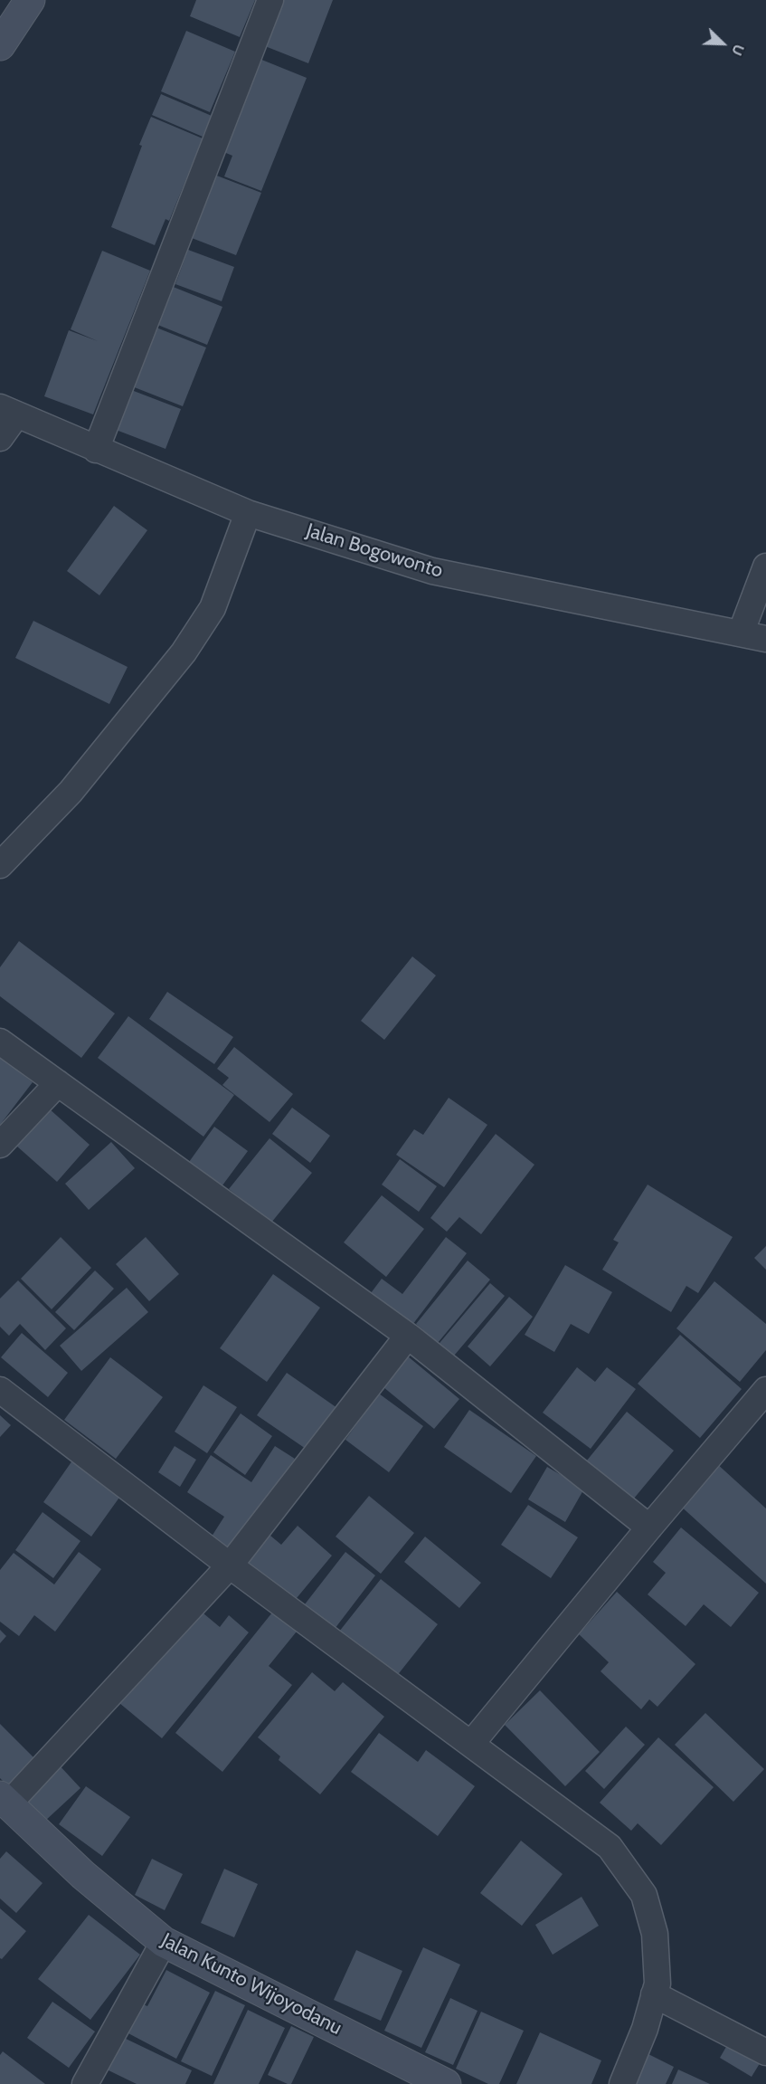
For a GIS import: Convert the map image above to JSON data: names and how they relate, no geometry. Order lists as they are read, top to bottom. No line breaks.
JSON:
{"streets":{"street":["Jalan Bogowonto","Jalan Kunto Wijoyodanu"]},"north":"bottom right"}
